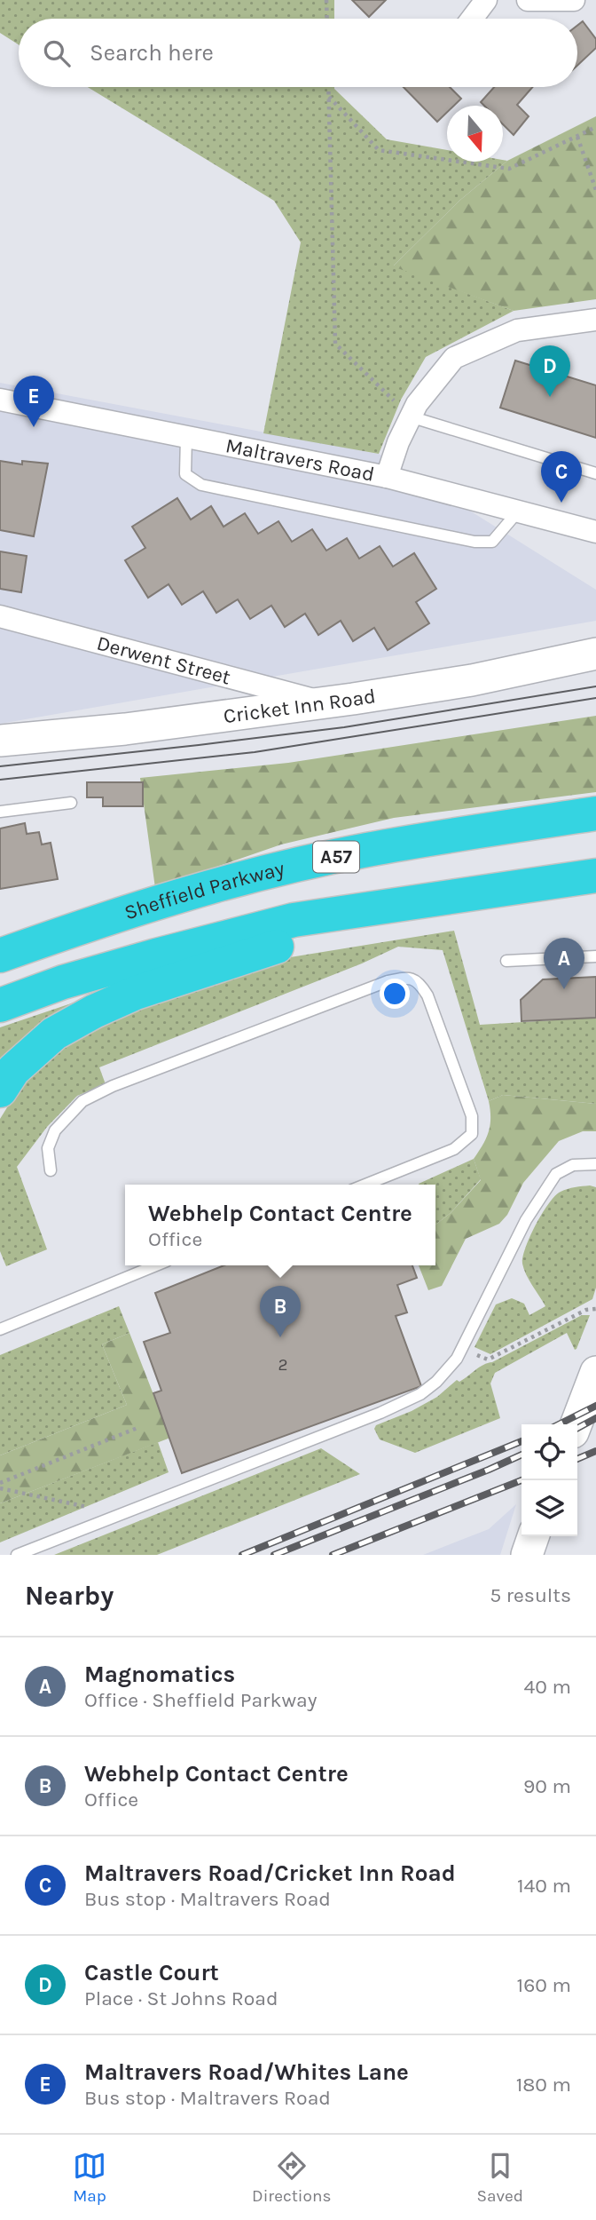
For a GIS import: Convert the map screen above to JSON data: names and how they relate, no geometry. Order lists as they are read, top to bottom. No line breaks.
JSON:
{"streets":{"highway":["A57","Sheffield Parkway"],"street":["Maltravers Road","Derwent Street","Cricket Inn Road"]},"crossings":[["Derwent Street","Cricket Inn Road"]],"house_numbers":["2"],"north":"bottom","page":{"search":"Search here","pins":["D","E","C","A","B"],"popup":["Webhelp Contact Centre","Office"],"heading":["Nearby","5 results"],"list":[{"mark":"A","name":"Magnomatics","note":"Office · Sheffield Parkway","value":"40 m"},{"mark":"B","name":"Webhelp Contact Centre","note":"Office","value":"90 m"},{"mark":"C","name":"Maltravers Road/Cricket Inn Road","note":"Bus stop · Maltravers Road","value":"140 m"},{"mark":"D","name":"Castle Court","note":"Place · St Johns Road","value":"160 m"},{"mark":"E","name":"Maltravers Road/Whites Lane","note":"Bus stop · Maltravers Road","value":"180 m"}],"nav":["Map","Directions","Saved"]}}
